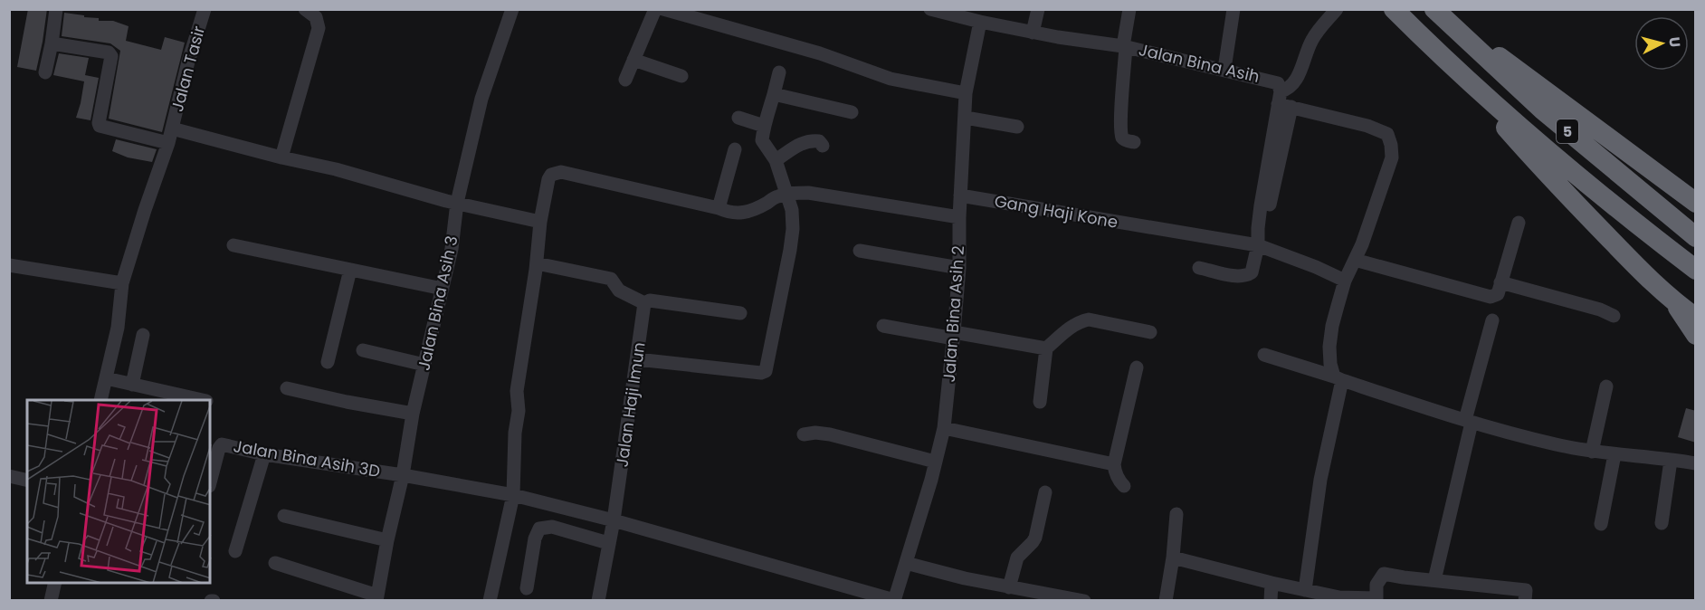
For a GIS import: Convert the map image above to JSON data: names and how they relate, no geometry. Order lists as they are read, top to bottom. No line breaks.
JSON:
{"streets":{"highway":["5"],"street":["Jalan Bina Asih","Jalan Tasir","Gang Haji Kone","Jalan Bina Asih 3","Jalan Bina Asih 2","Jalan Haji Imun","Jalan Bina Asih 3D"]},"crossings":[["Jalan Bina Asih","Jalan Bina Asih 2"],["Gang Haji Kone","Jalan Bina Asih 2"],["Jalan Bina Asih 3","Jalan Bina Asih 3D"],["Jalan Bina Asih 2","Jalan Bina Asih 3D"],["Jalan Haji Imun","Jalan Bina Asih 3D"]],"north":"right"}
